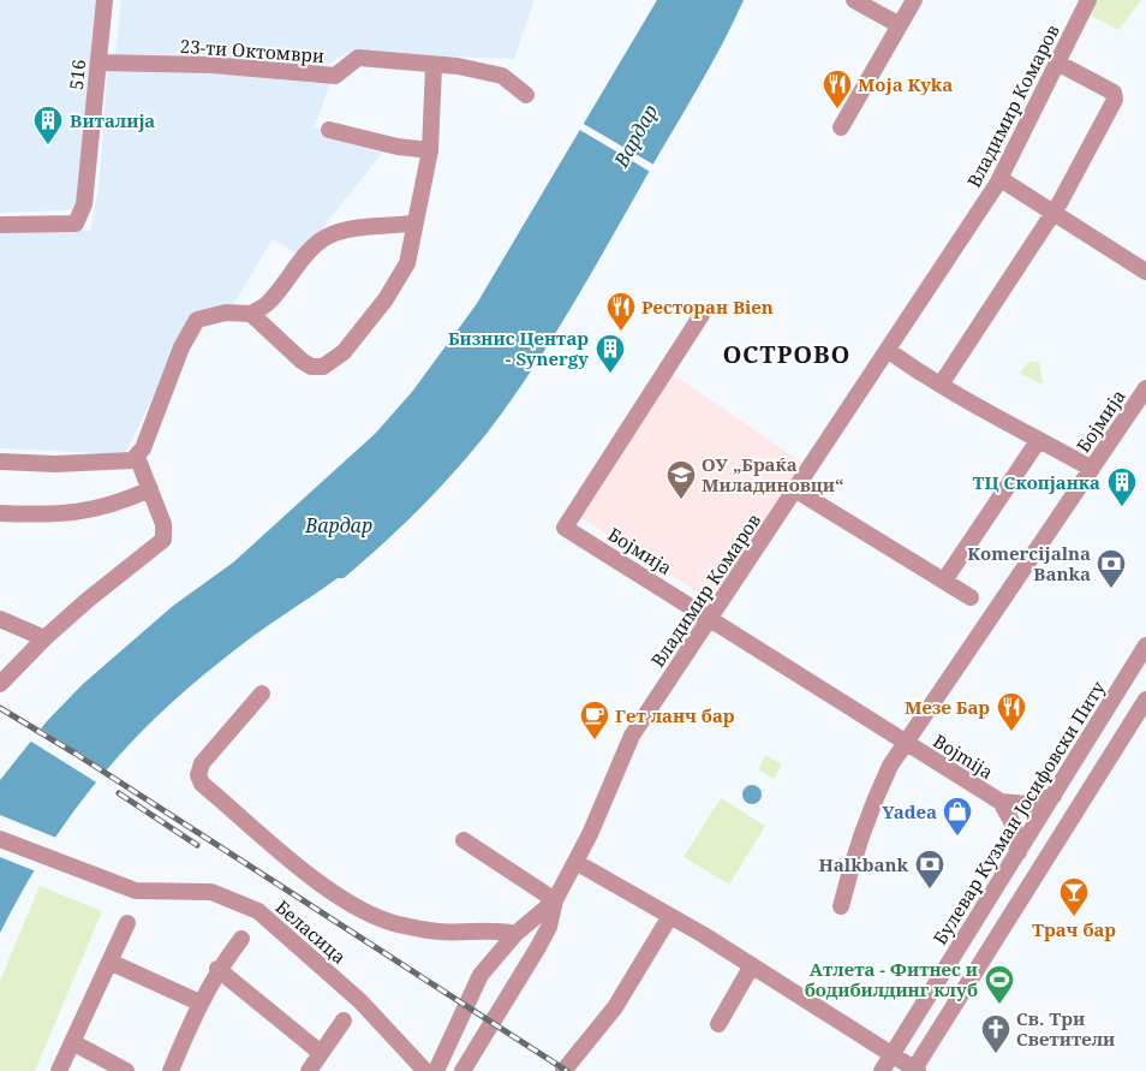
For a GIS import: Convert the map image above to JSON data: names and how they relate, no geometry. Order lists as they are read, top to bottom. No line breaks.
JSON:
{"streets":{"street":["23-ти Октомври","516","Владимир Комаров","Бојмија","Bojmija","Булевар Кузман Јосифовски Питу","Беласица"]},"crossings":[["23-ти Октомври","516"],["Владимир Комаров","Бојмија"],["Бојмија","Bojmija"]],"districts":["ОСТРОВО"],"water":["Вардар"],"places":{"restaurant":["Moja Kyka","Ресторан Bien","Мезе Бар"],"building":["Виталија","Бизнис Центар - Synergy","ТЦ Скопјанка"],"school or university":["ОУ „Браќа Миладиновци“"],"bank":["Komercijalna Banka","Halkbank"],"cafe":["Гет ланч бар"],"shop":["Yadea"],"bar":["Трач бар"],"sports":["Атлета - Фитнес и бодибилдинг клуб"],"church":["Св. Три Светители"]}}
